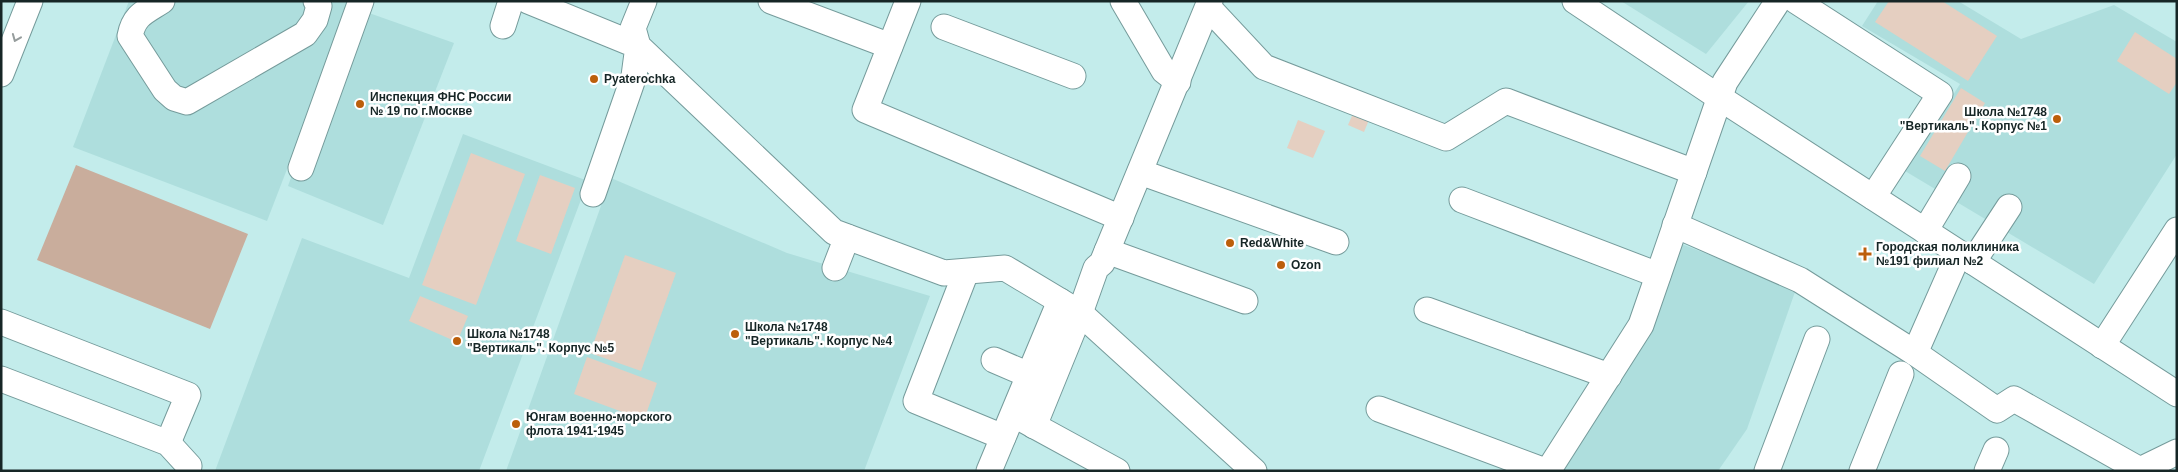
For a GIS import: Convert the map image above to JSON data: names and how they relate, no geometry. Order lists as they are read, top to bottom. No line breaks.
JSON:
{"places":{"other":["Pyaterochka","Инспекция ФНС России № 19 по г.Москве","Школа №1748 \"Вертикаль\". Корпус №1","Red&White","Ozon","Школа №1748 \"Вертикаль\". Корпус №4","Школа №1748 \"Вертикаль\". Корпус №5","Юнгам военно-морского флота 1941-1945"],"health":["Городская поликлиника №191 филиал №2"]}}
